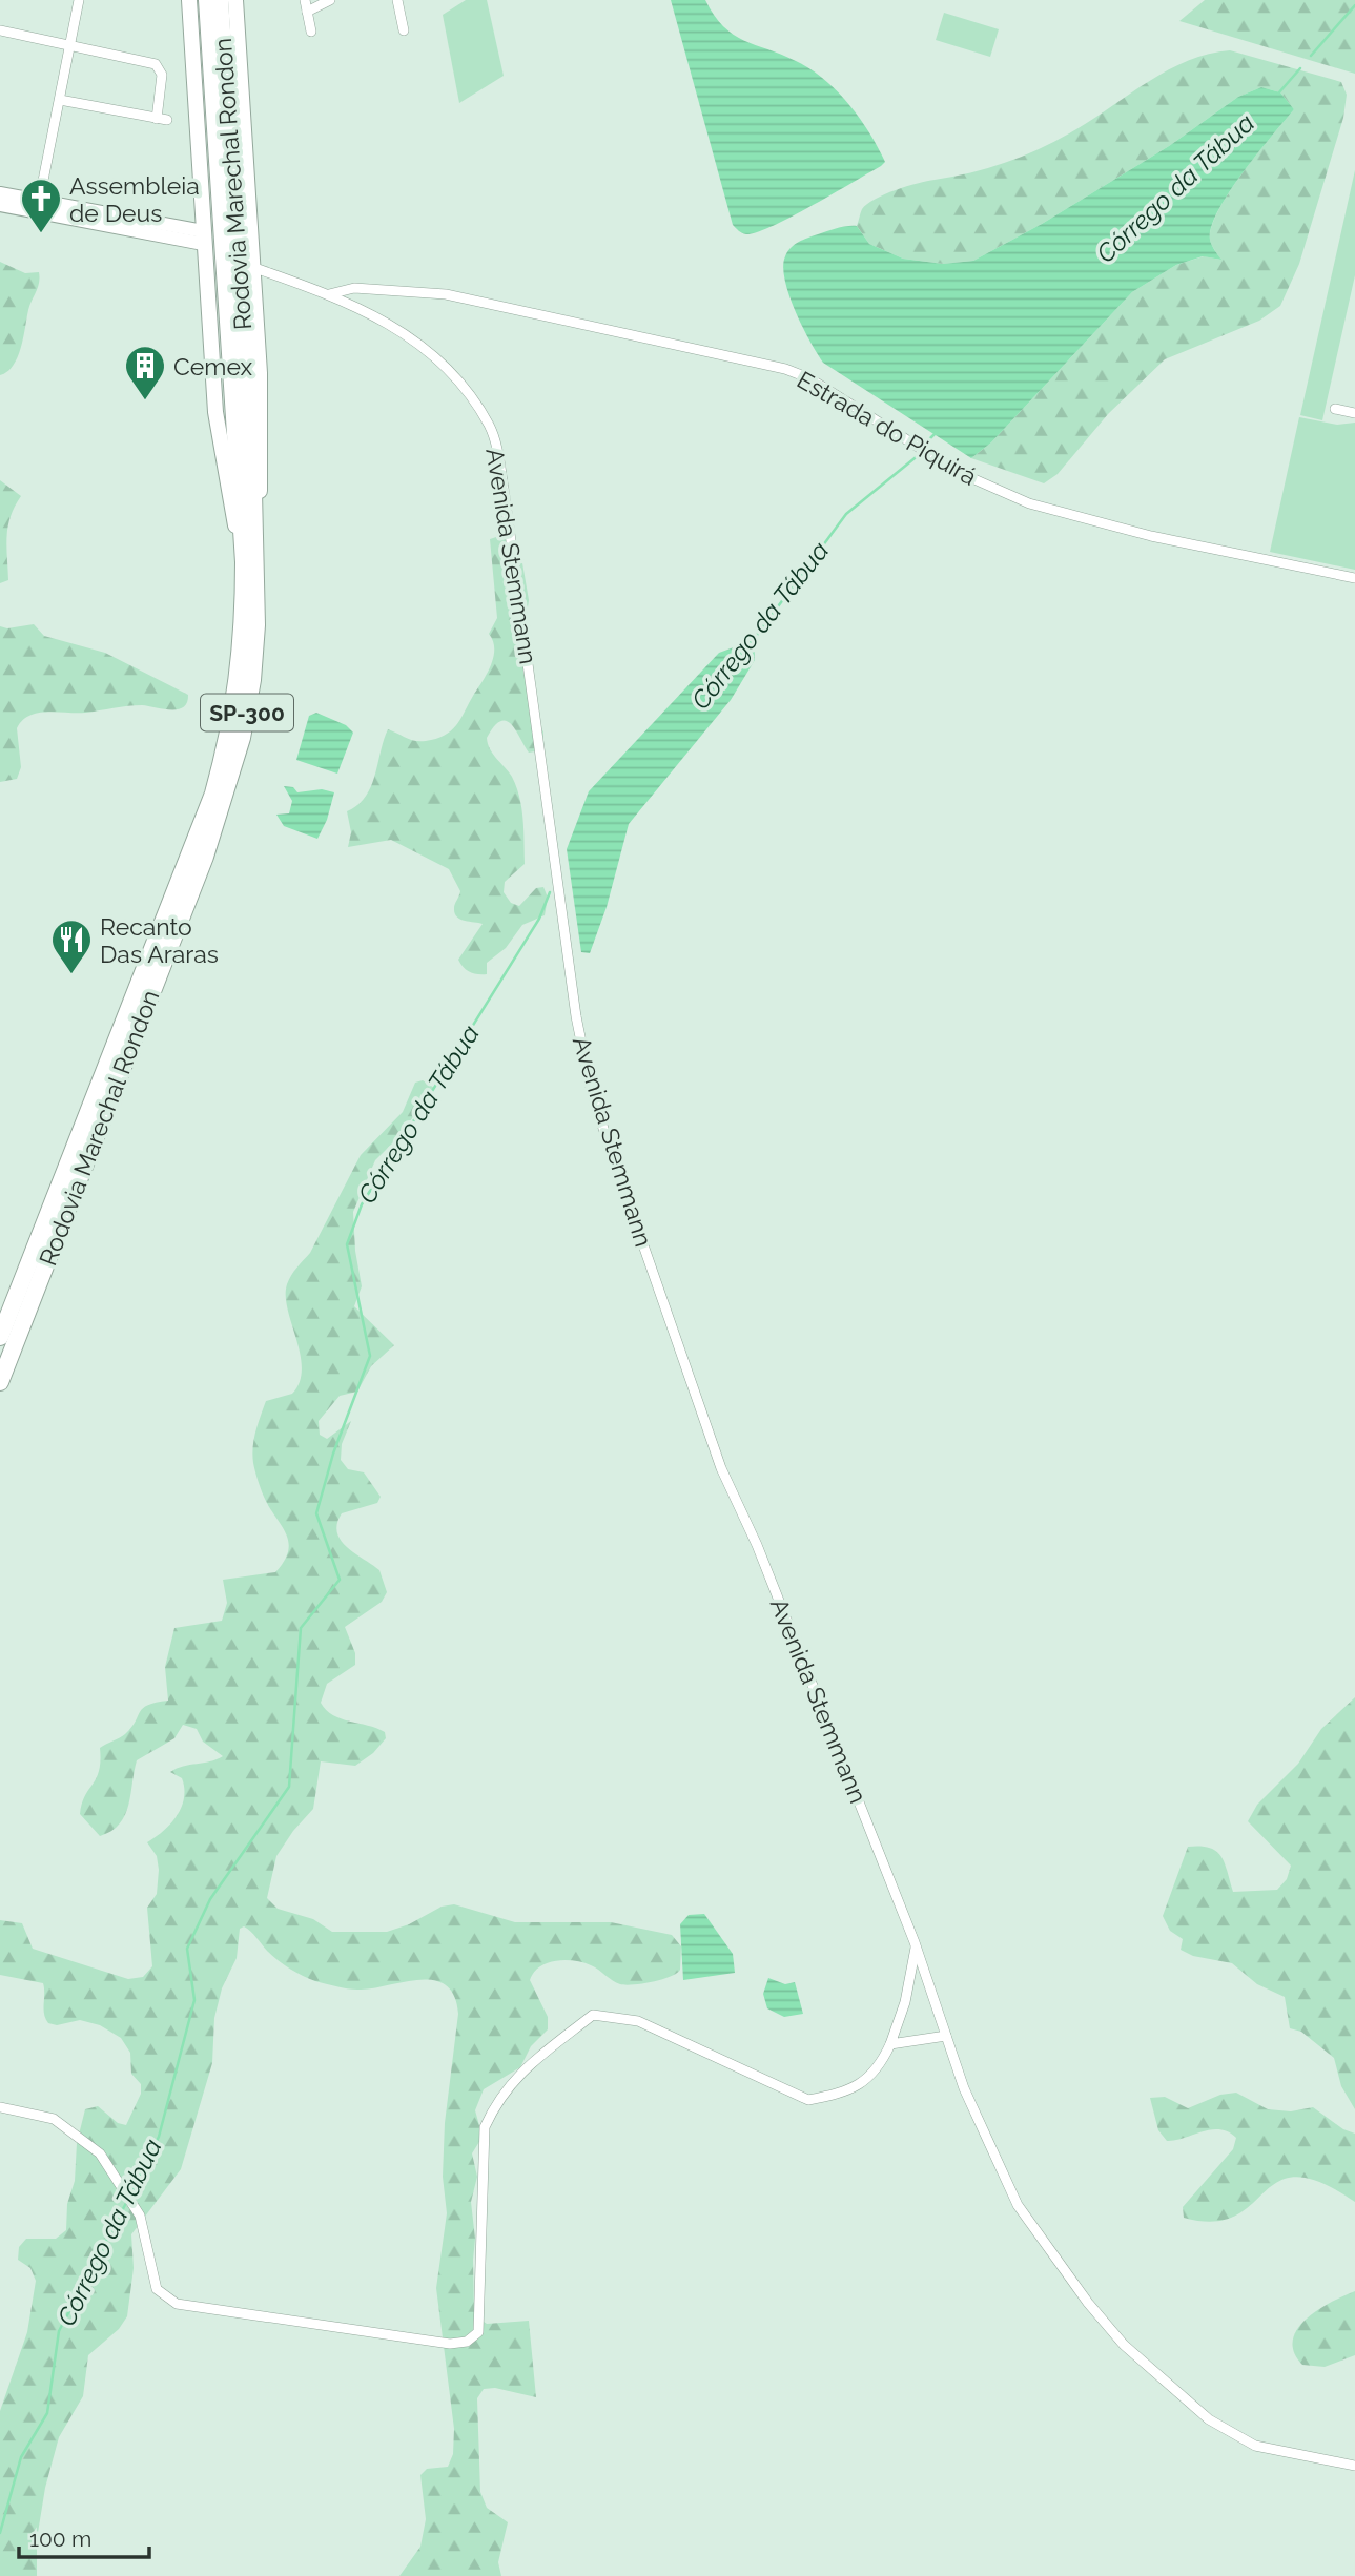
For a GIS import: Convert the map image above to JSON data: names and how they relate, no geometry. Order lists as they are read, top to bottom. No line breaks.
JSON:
{"streets":{"highway":["Rodovia Marechal Rondon","SP-300"],"street":["Estrada do Piquirá","Avenida Stemmann"]},"crossings":[["Estrada do Piquirá","Avenida Stemmann"]],"water":["Córrego da Tábua"],"places":{"church":["Assembleia de Deus"],"building":["Cemex"],"restaurant":["Recanto Das Araras"]},"scale_bar":"100 m"}
